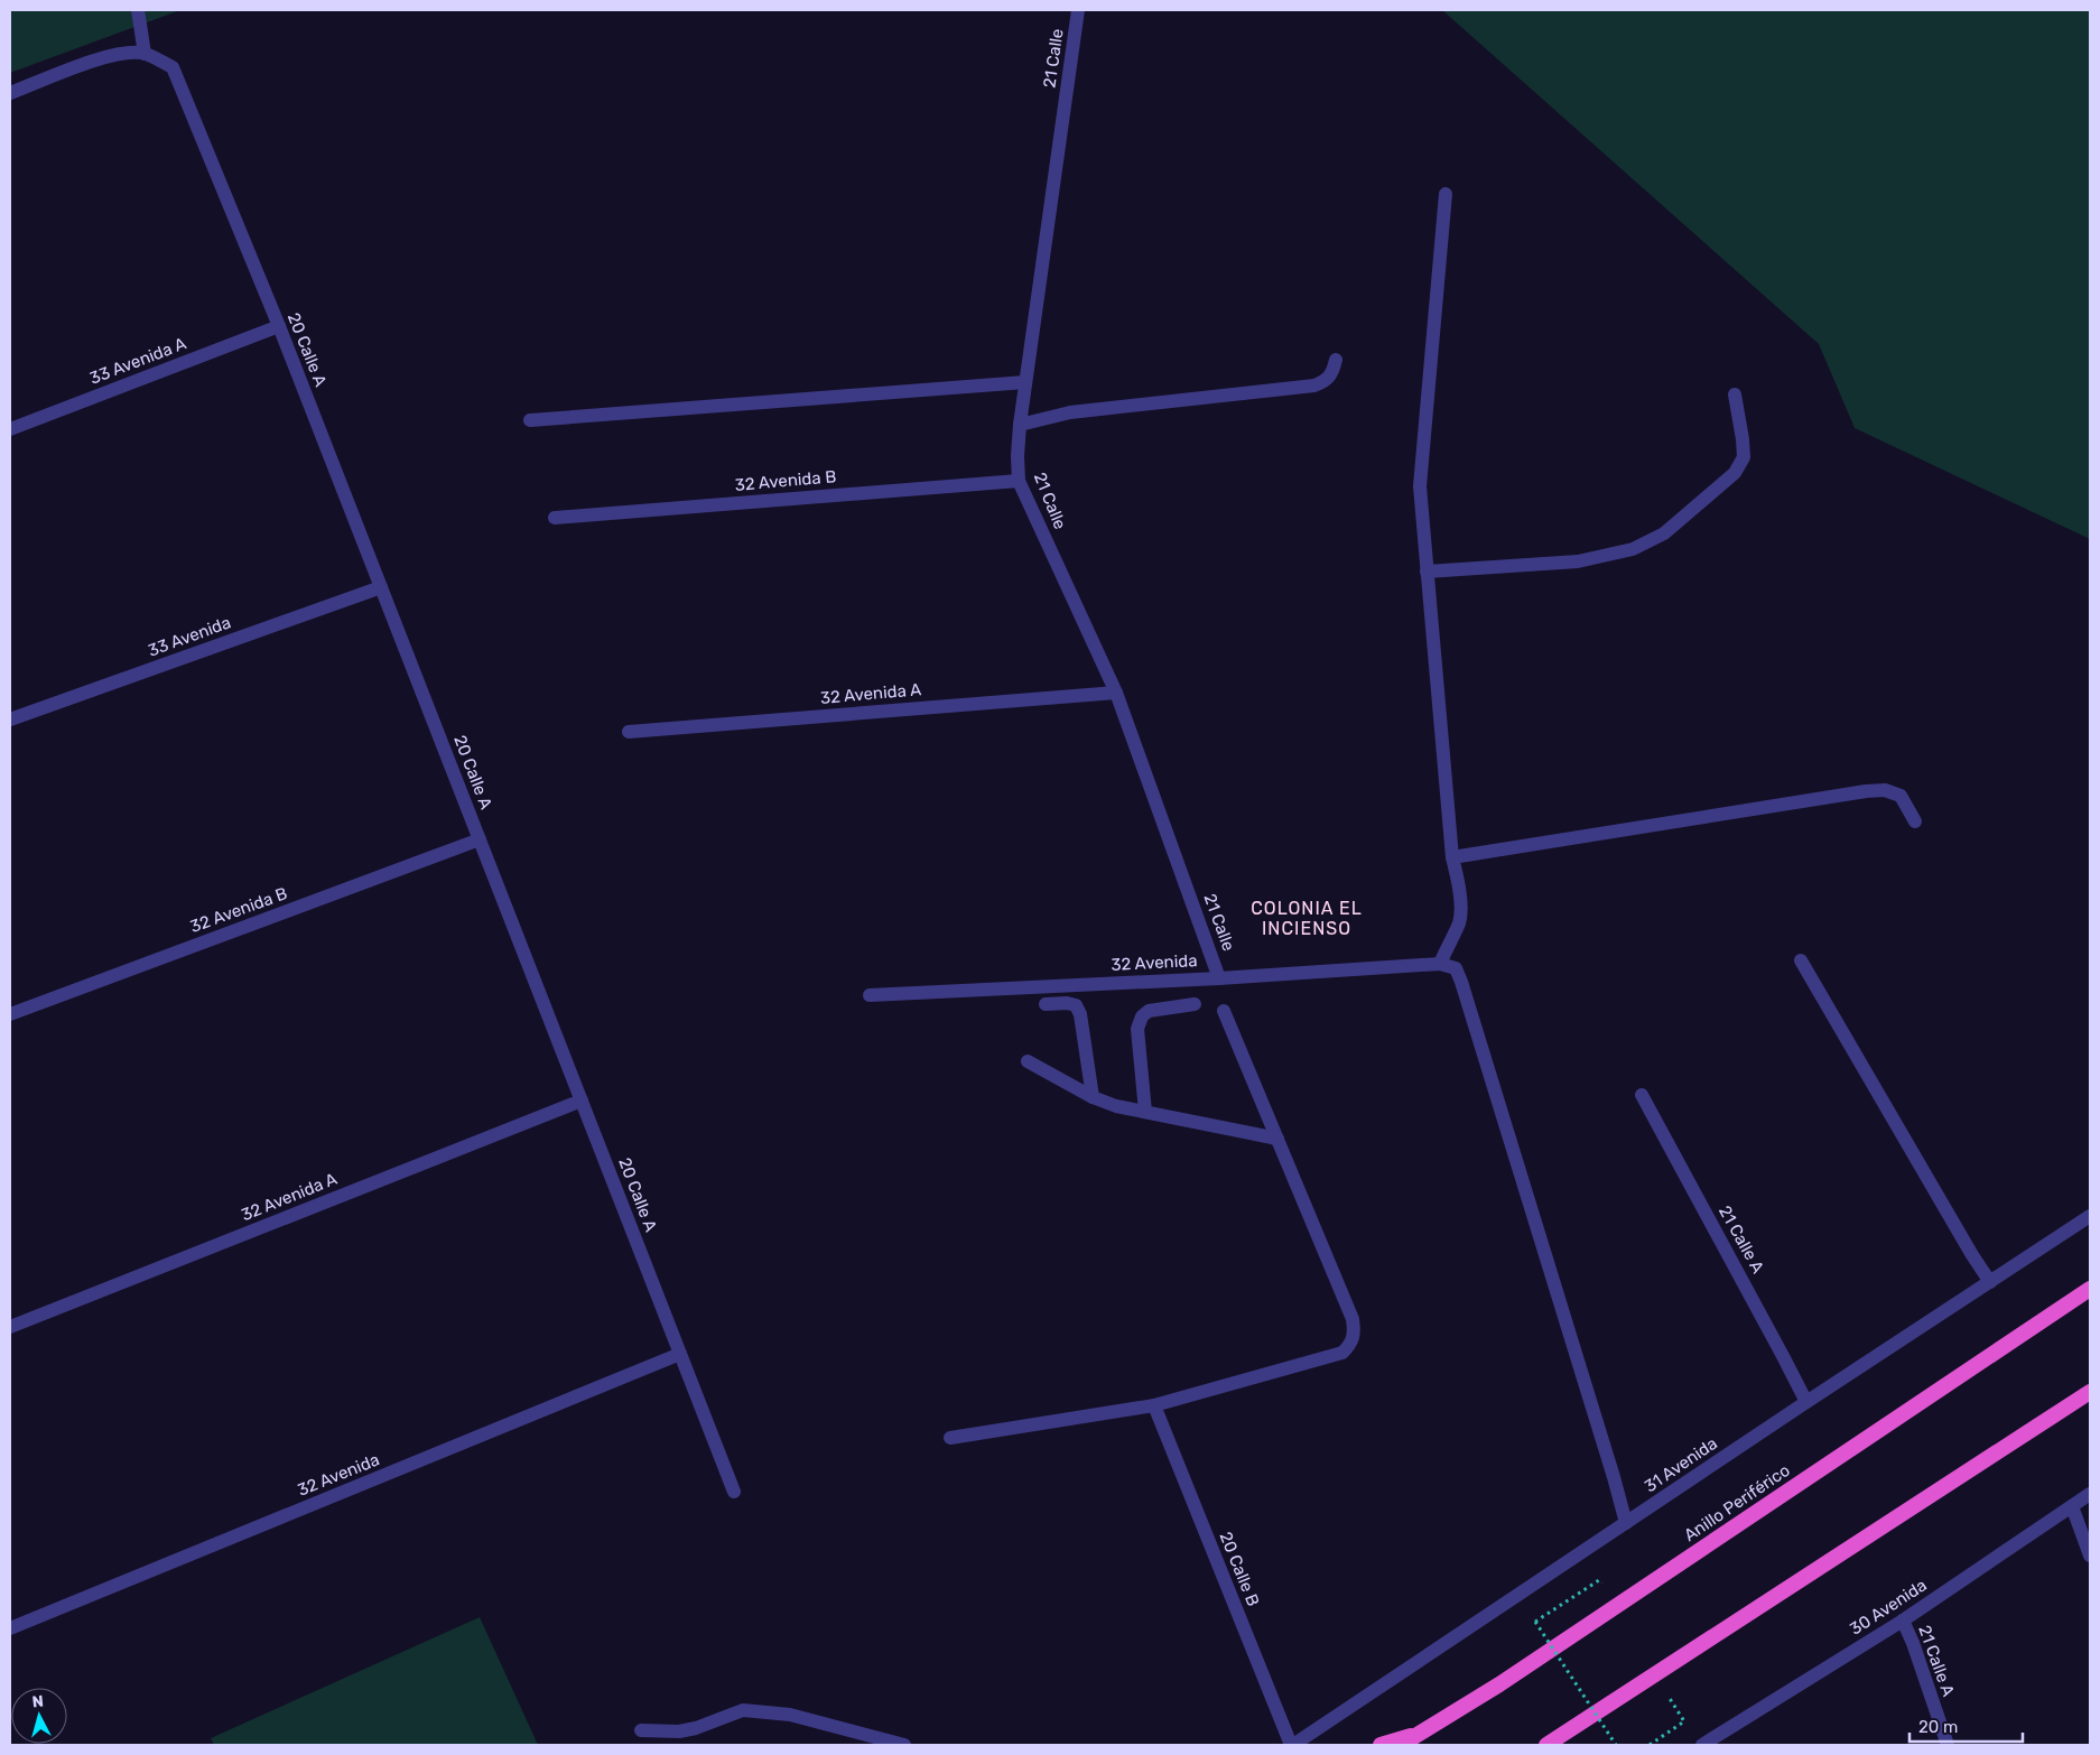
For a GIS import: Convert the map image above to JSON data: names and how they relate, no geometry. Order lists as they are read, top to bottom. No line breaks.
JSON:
{"streets":{"highway":["Anillo Periférico"],"street":["21 Calle","20 Calle A","33 Avenida A","32 Avenida B","33 Avenida","32 Avenida A","32 Avenida","21 Calle A","31 Avenida","20 Calle B","30 Avenida"]},"crossings":[["21 Calle","32 Avenida B"],["21 Calle","32 Avenida A"],["21 Calle","32 Avenida"],["20 Calle A","33 Avenida A"],["20 Calle A","32 Avenida B"],["20 Calle A","33 Avenida"],["20 Calle A","32 Avenida A"],["20 Calle A","32 Avenida"],["21 Calle A","31 Avenida"],["21 Calle A","30 Avenida"],["31 Avenida","20 Calle B"]],"districts":["COLONIA EL INCIENSO"],"scale_bar":"20 m","north":"top"}
